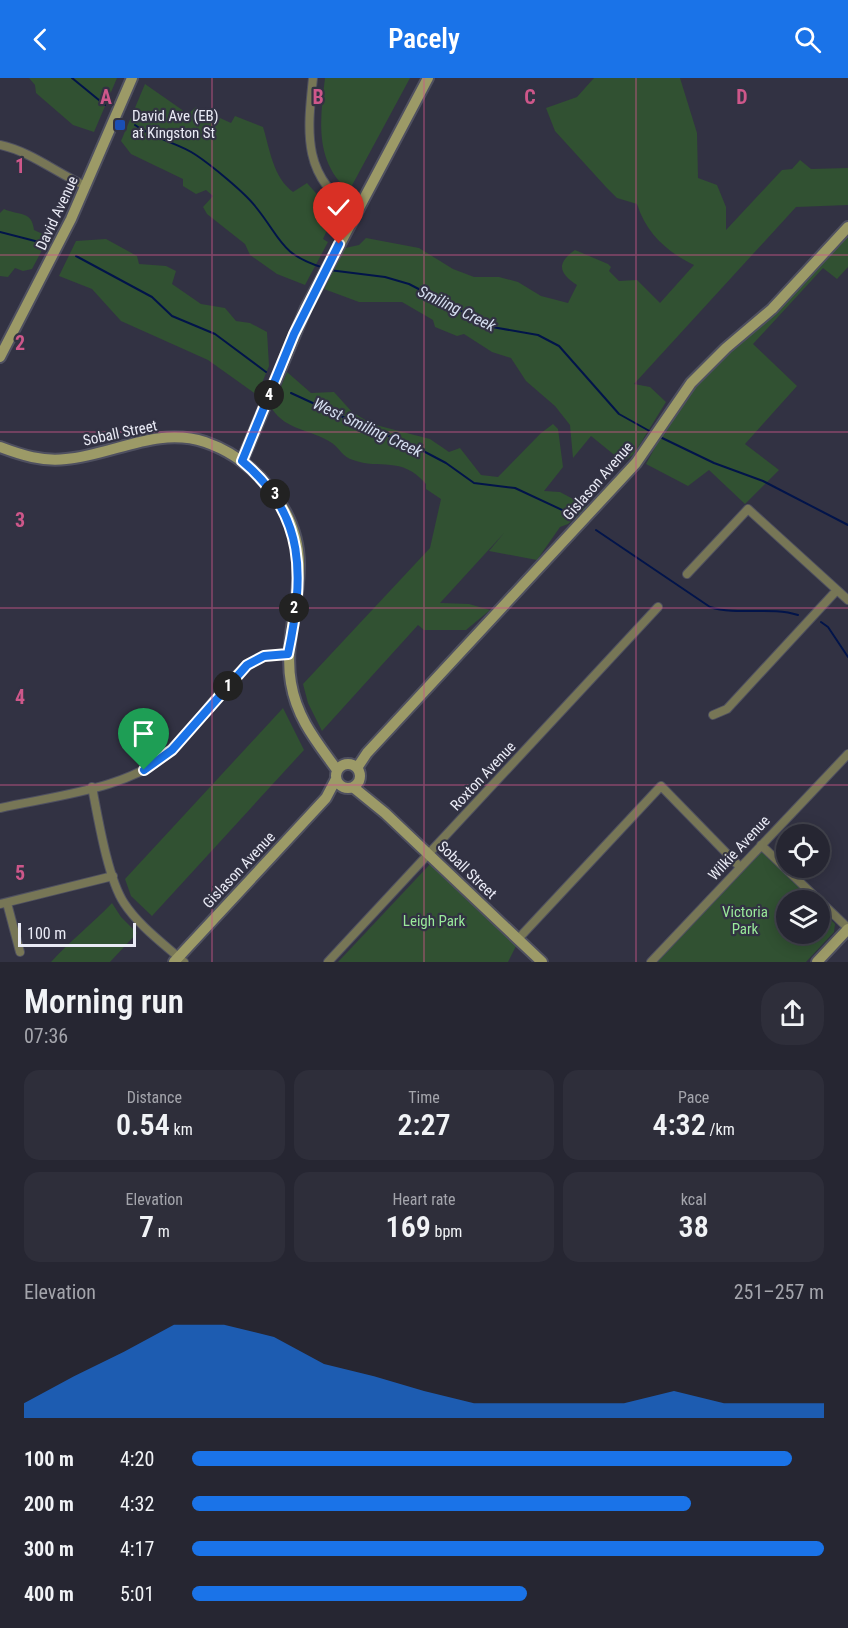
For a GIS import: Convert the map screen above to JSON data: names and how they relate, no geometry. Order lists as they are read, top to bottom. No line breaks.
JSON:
{"streets":{"street":["David Avenue","Soball Street","Gislason Avenue","Roxton Avenue","Wilkie Avenue"]},"crossings":[["Soball Street","Gislason Avenue"],["Soball Street","Roxton Avenue"]],"water":["Smiling Creek","West Smiling Creek"],"parks":["Victoria Park","Leigh Park"],"places":{"transit":["David Ave (EB) at Kingston St"]},"scale_bar":"100 m","page":{"header":"Pacely","pins":["4","3","2","1"],"scale":"100 m","heading":["Morning run","07:36"],"stats":[["Distance","0.54 km"],["Time","2:27"],["Pace","4:32 /km"],["Elevation","7 m"],["Heart rate","169 bpm"],["kcal","38"]],"chart":["Elevation","251–257 m"],"list":[{"name":"100 m","note":"4:20"},{"name":"200 m","note":"4:32"},{"name":"300 m","note":"4:17"},{"name":"400 m","note":"5:01"}]},"grid":{"columns":["A","B","C","D"],"rows":["1","2","3","4","5"]}}
